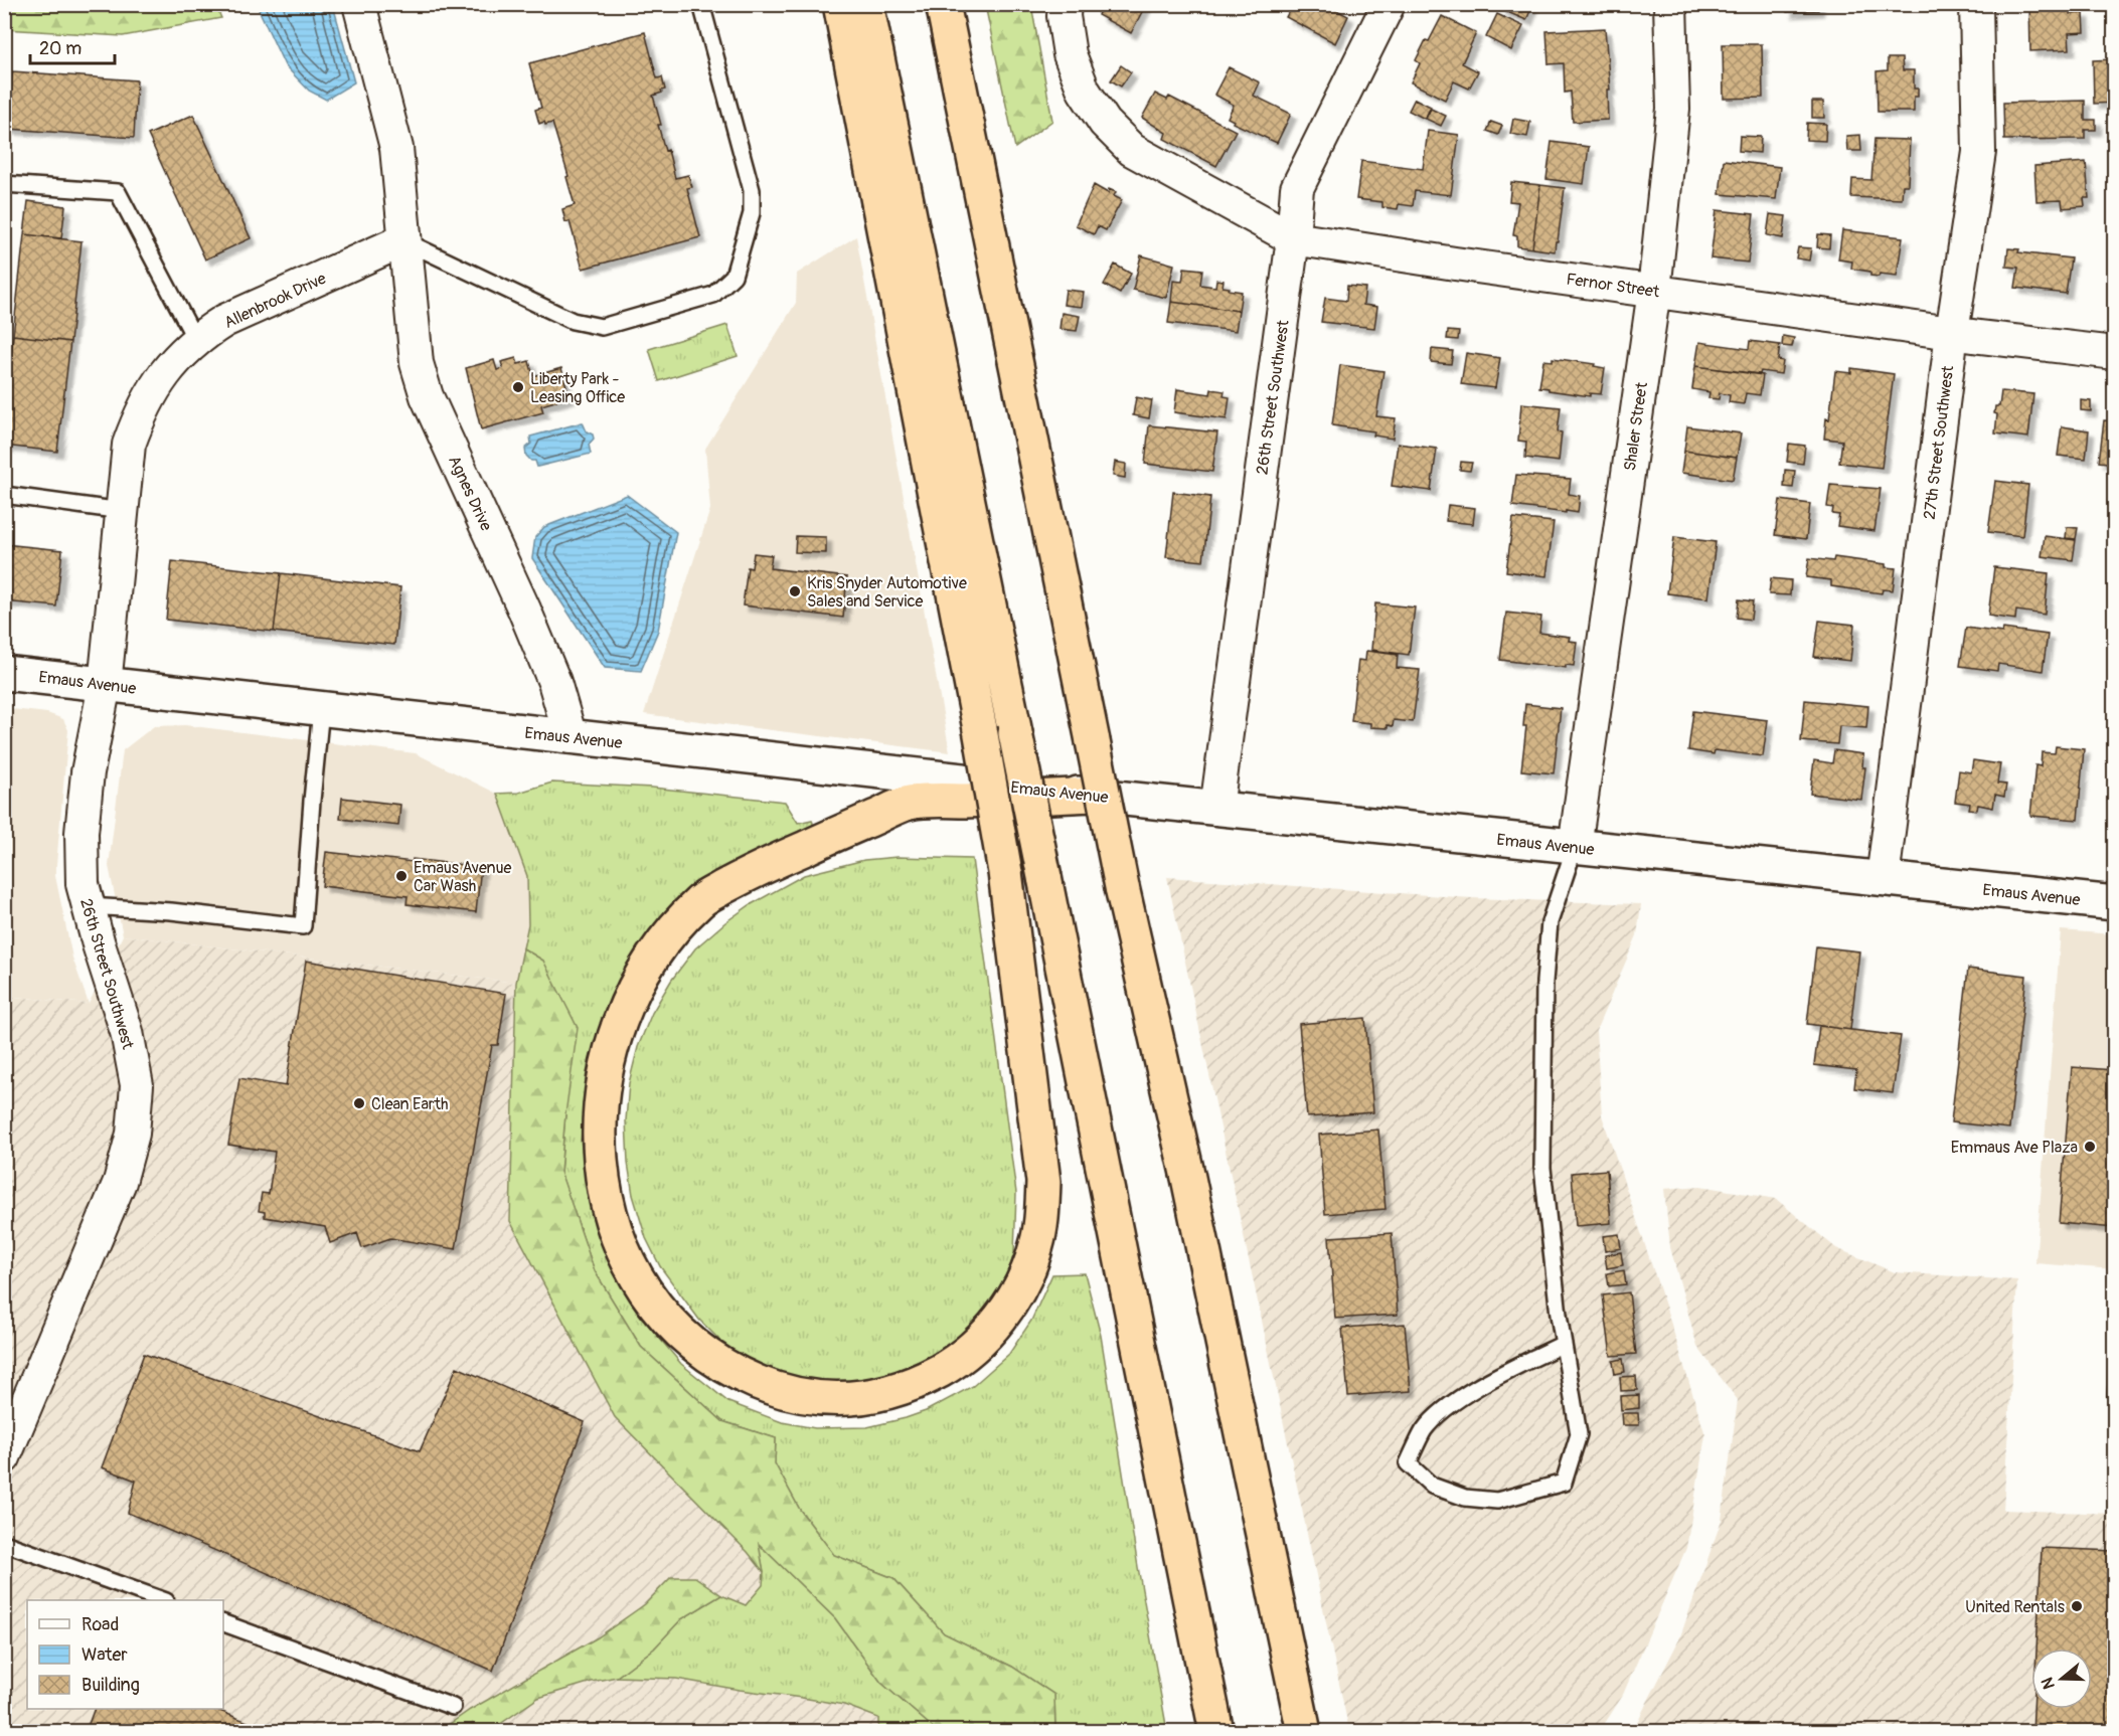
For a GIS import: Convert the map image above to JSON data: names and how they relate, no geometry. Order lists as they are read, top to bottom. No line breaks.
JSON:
{"streets":{"main road":["Emaus Avenue"],"street":["Fernor Street","Allenbrook Drive","26th Street Southwest","Shaler Street","27th Street Southwest","Agnes Drive"]},"crossings":[["Fernor Street","26th Street Southwest"],["Fernor Street","Shaler Street"],["Fernor Street","27th Street Southwest"],["Allenbrook Drive","26th Street Southwest"],["Allenbrook Drive","Agnes Drive"],["Allenbrook Drive","Emaus Avenue"],["26th Street Southwest","Emaus Avenue"],["Shaler Street","Emaus Avenue"],["27th Street Southwest","Emaus Avenue"],["Agnes Drive","Emaus Avenue"]],"places":["Liberty Park - Leasing Office","Kris Snyder Automotive Sales and Service","Emaus Avenue Car Wash","Clean Earth","Emmaus Ave Plaza","United Rentals"],"legend":["Road","Water","Building"],"scale_bar":"20 m","north":"left"}
